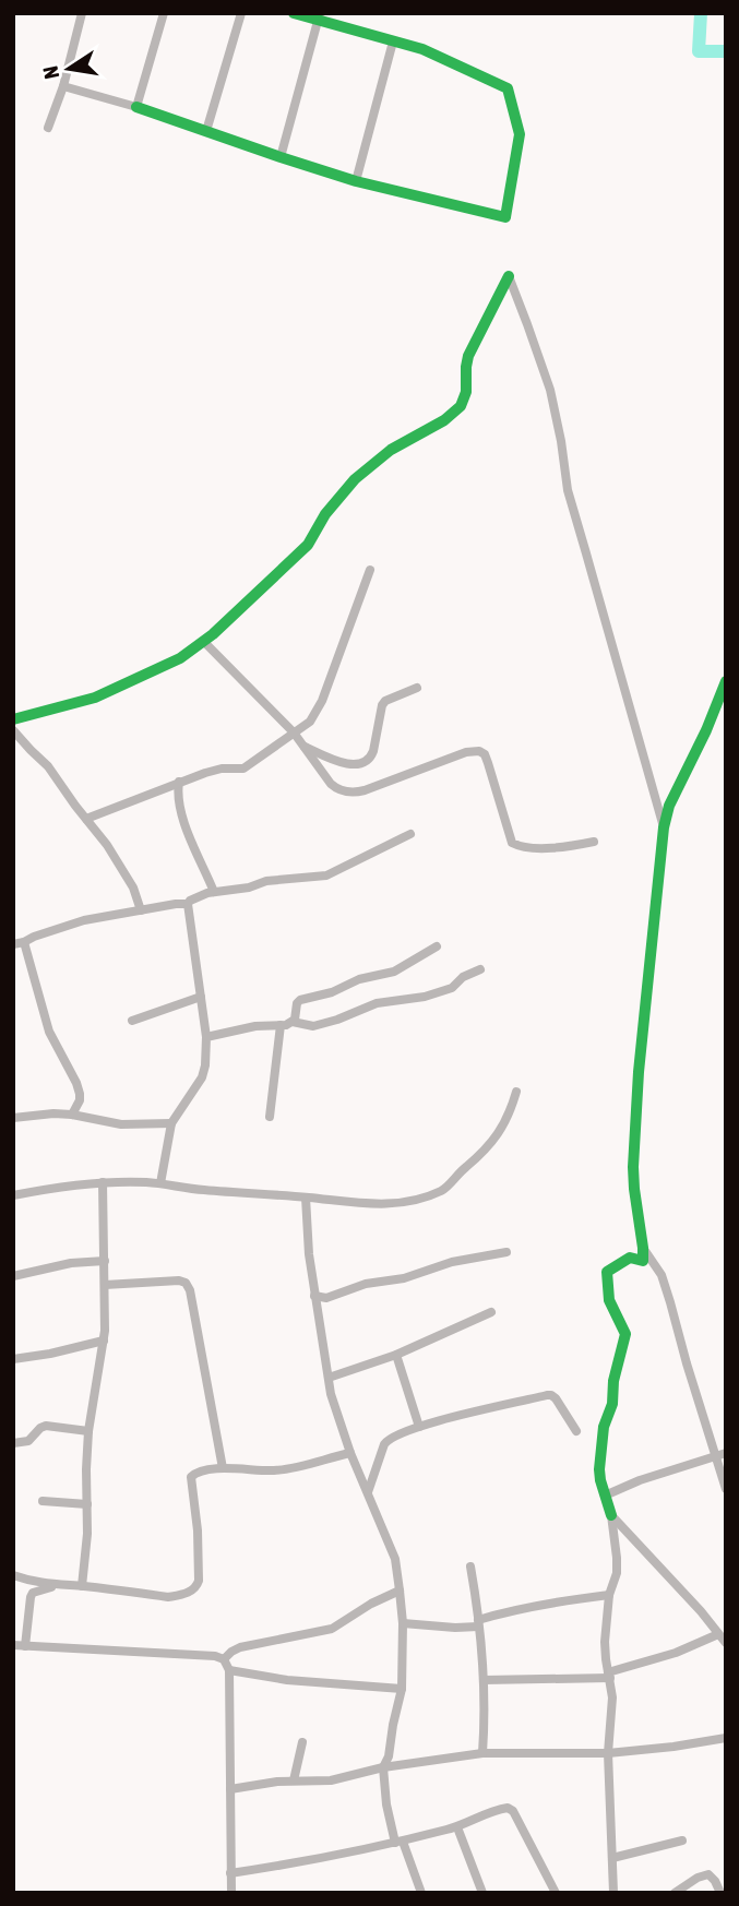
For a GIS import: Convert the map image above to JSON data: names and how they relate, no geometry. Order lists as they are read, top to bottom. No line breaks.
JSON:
{"north":"left"}
